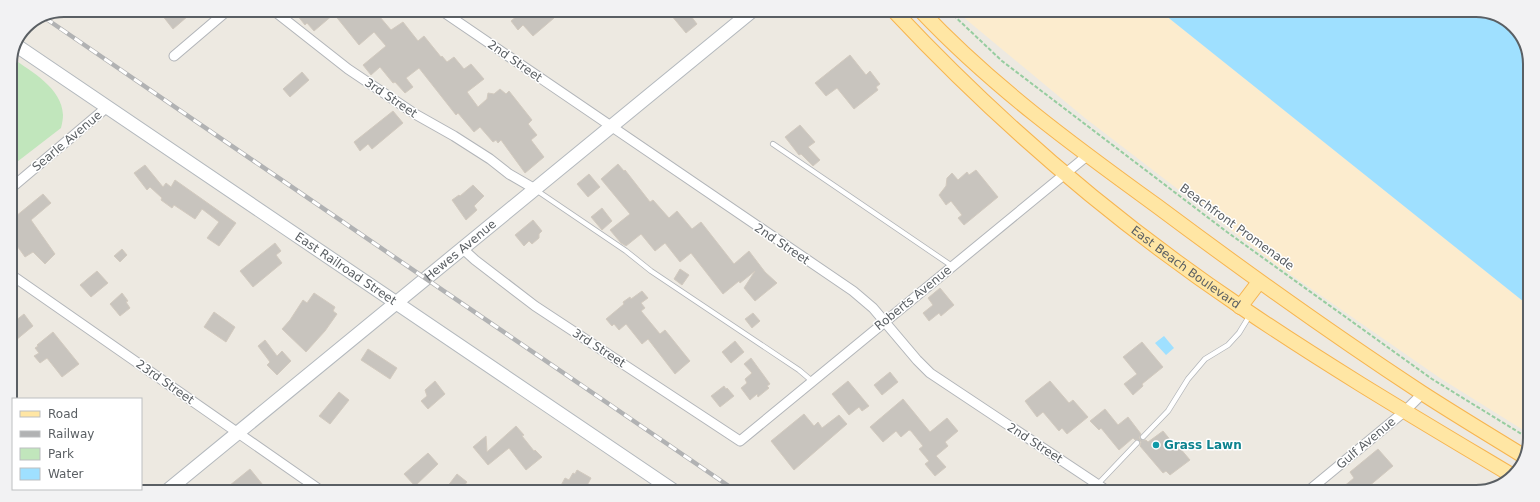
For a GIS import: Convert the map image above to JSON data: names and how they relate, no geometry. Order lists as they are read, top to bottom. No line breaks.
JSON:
{"streets":{"main road":["East Beach Boulevard"],"street":["2nd Street","3rd Street","Searle Avenue","Hewes Avenue","East Railroad Street","Roberts Avenue","23rd Street","Gulf Avenue"],"path":["Beachfront Promenade"]},"crossings":[["2nd Street","Hewes Avenue"],["2nd Street","Roberts Avenue"],["3rd Street","Hewes Avenue"],["3rd Street","Roberts Avenue"],["Searle Avenue","East Railroad Street"],["Hewes Avenue","East Railroad Street"],["Hewes Avenue","23rd Street"],["East Beach Boulevard","Roberts Avenue"],["East Beach Boulevard","Gulf Avenue"]],"places":["Grass Lawn"],"legend":["Road","Railway","Park","Water"]}
